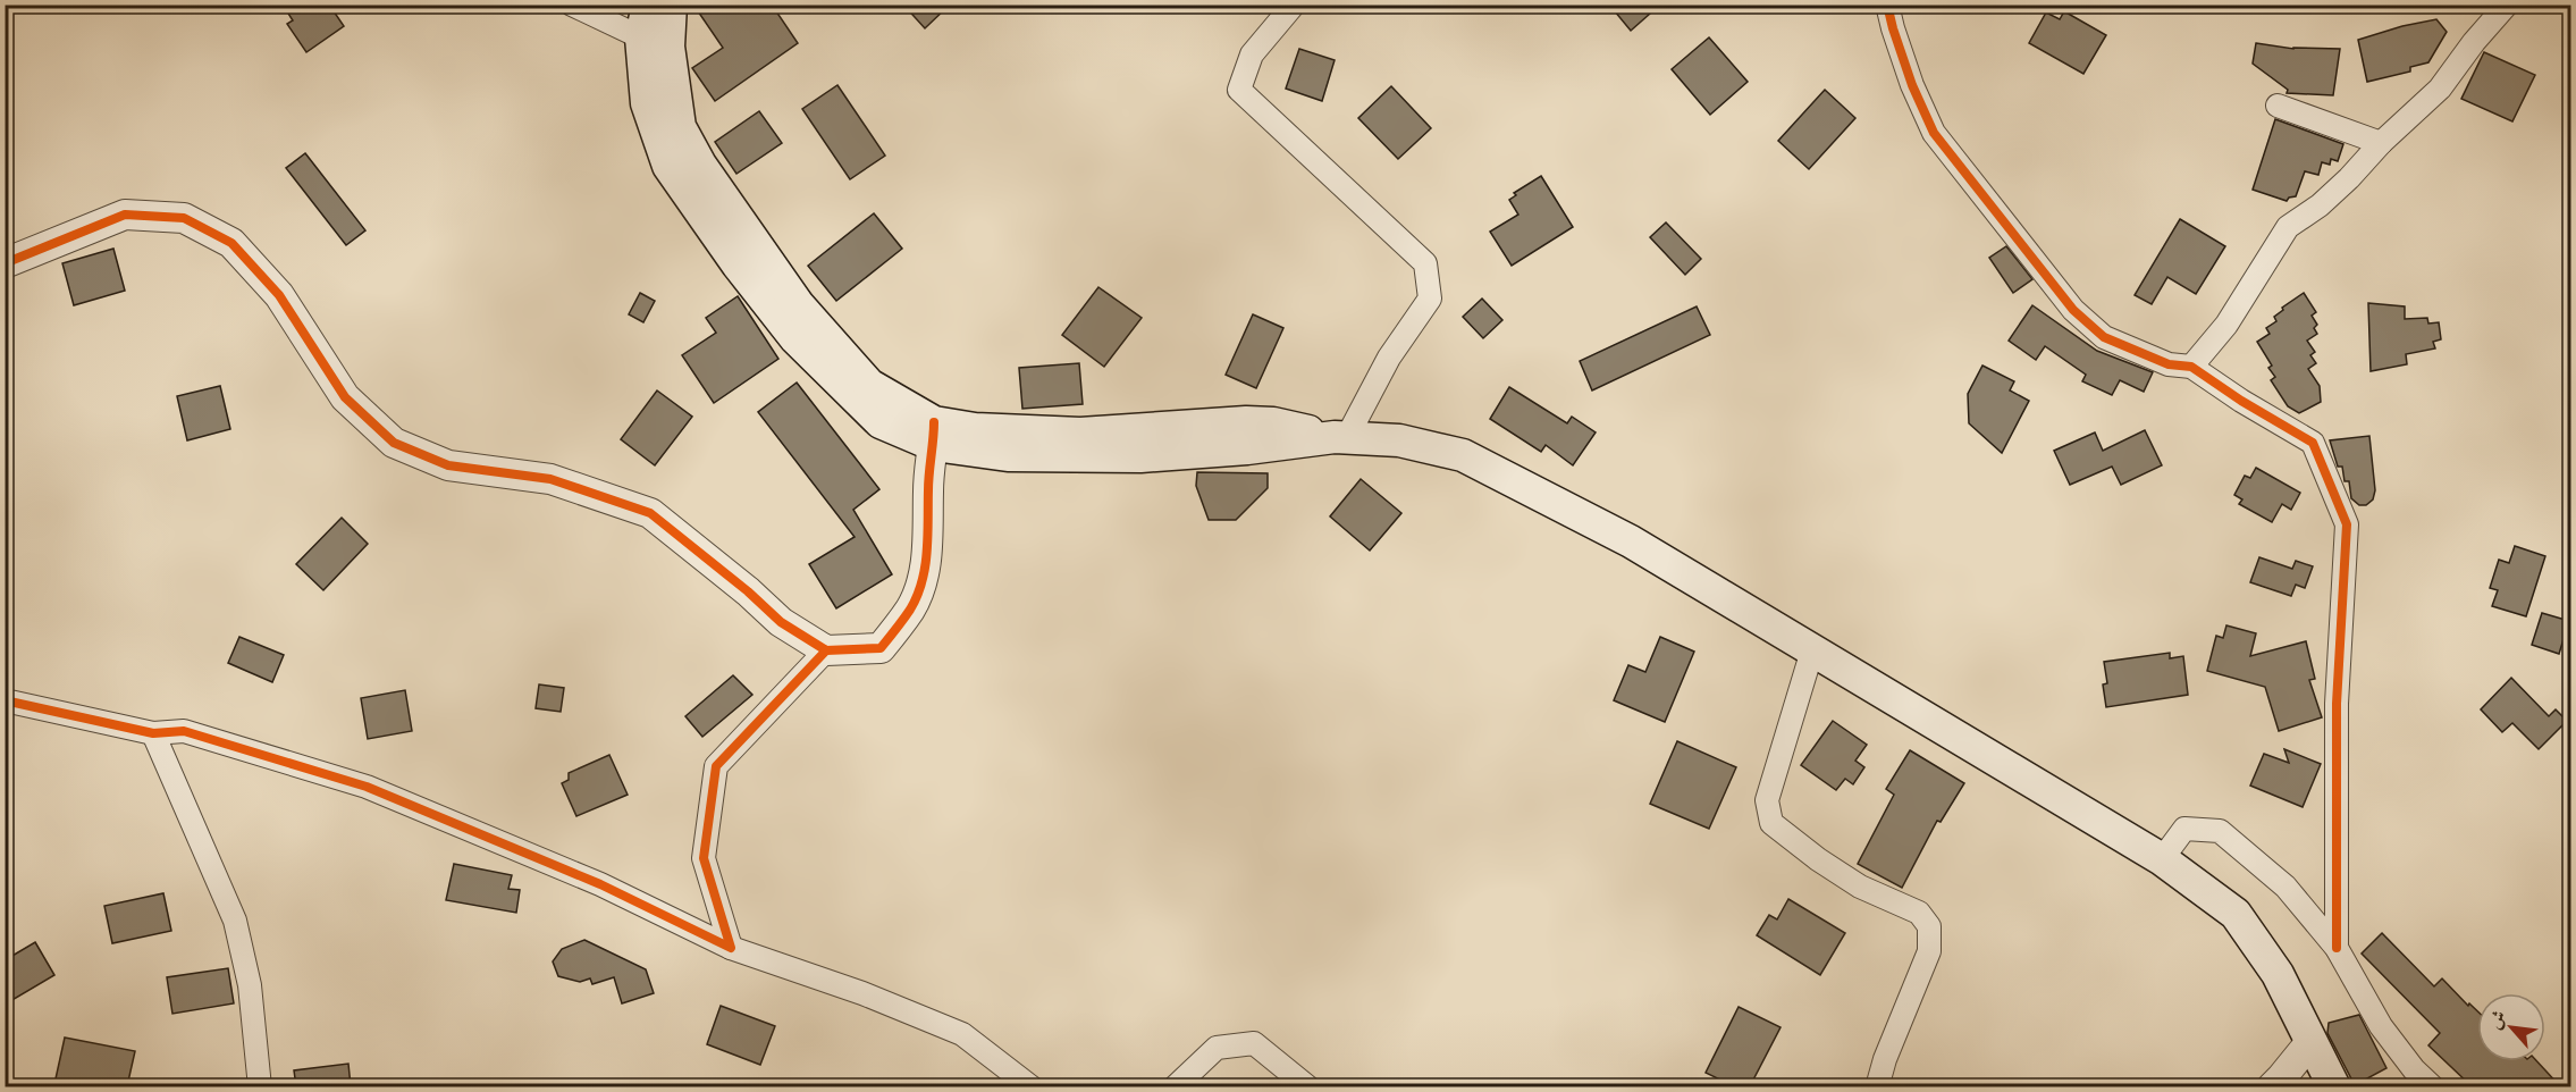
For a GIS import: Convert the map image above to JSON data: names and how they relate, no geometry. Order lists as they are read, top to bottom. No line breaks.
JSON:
{"north":"top left"}
